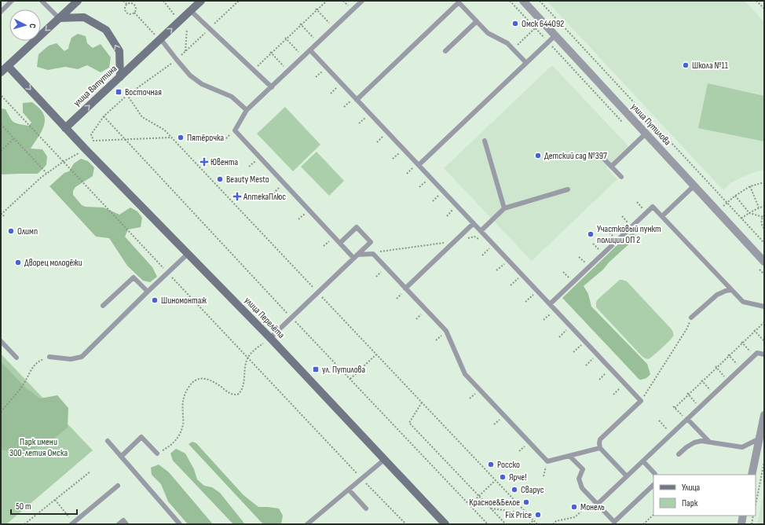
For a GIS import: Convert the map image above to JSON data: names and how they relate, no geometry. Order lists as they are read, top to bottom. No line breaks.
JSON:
{"streets":{"main road":["улица Ватутина","улица Перелёта"],"street":["улица Путилова"]},"crossings":[["улица Ватутина","улица Перелёта"]],"one_way":["улица Ватутина"],"parks":["Парк имени 300-летия Омска"],"places":{"other":["Омск 644092","Школа №11","Пятёрочка","Детский сад №397","Beauty Mesto","Олимп","Участковый пункт полиции ОП 2","Дворец молодёжи","Шиномонтаж","Росско","Ярче!","Сварус","Красное&Белое","Монель","Fix Price"],"transit":["Восточная","ул. Путилова"],"health":["Ювента","АптекаПлюс"]},"legend":["Улица","Парк"],"scale_bar":"50 m","north":"right"}
